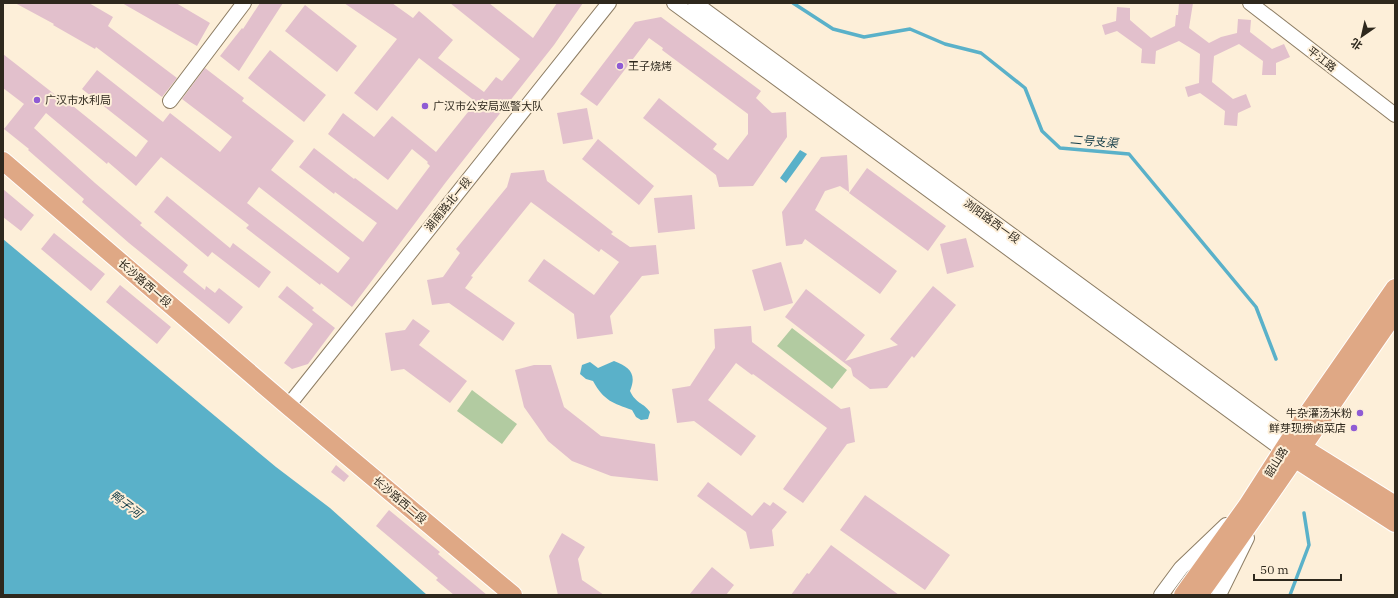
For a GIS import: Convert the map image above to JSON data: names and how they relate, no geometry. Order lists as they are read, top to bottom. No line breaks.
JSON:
{"streets":{"main road":["长沙路西一段","韶山路","长沙路西二段"],"street":["平江路","湖南路北一段","浏阳路西一段"]},"crossings":[["湖南路北一段","长沙路西一段"],["湖南路北一段","长沙路西二段"],["浏阳路西一段","韶山路"],["长沙路西一段","长沙路西二段"]],"water":["二号支渠","鸭子河"],"places":["王子烧烤","广汉市水利局","广汉市公安局巡警大队","牛杂灌汤米粉","鲜芽现捞卤菜店"],"scale_bar":"50 m","north":"bottom left"}
